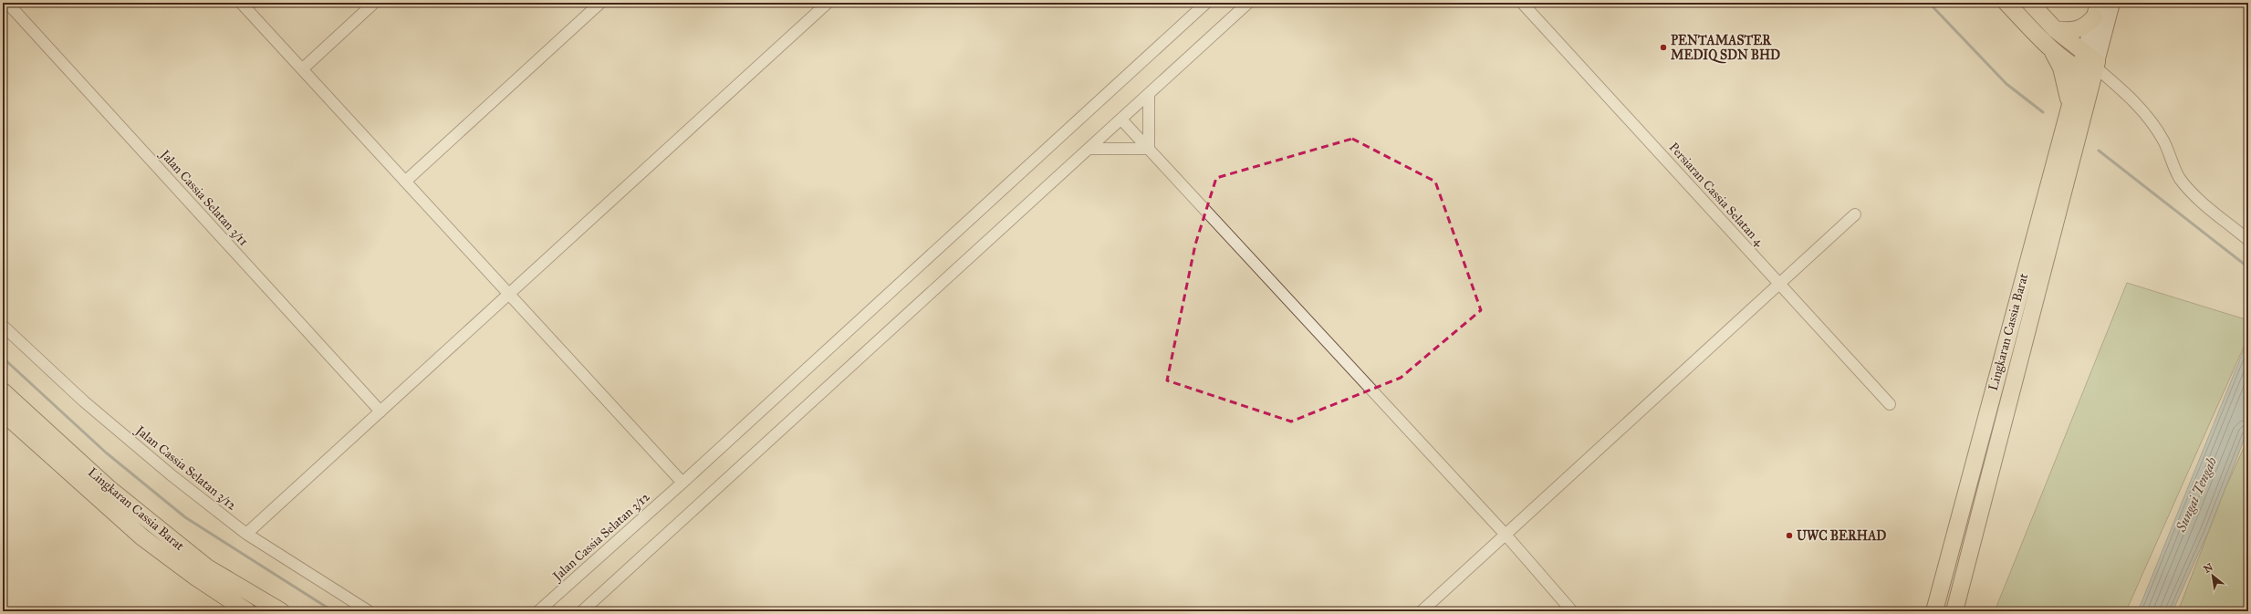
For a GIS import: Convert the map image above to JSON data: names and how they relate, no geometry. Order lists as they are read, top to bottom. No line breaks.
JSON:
{"streets":{"main road":["Lingkaran Cassia Barat"],"street":["Persiaran Cassia Selatan 4","Jalan Cassia Selatan 3/11","Jalan Cassia Selatan 3/12"]},"water":["Sungai Tengah"],"places":["PENTAMASTER MEDIQ SDN BHD","UWC BERHAD"],"north":"top left"}
